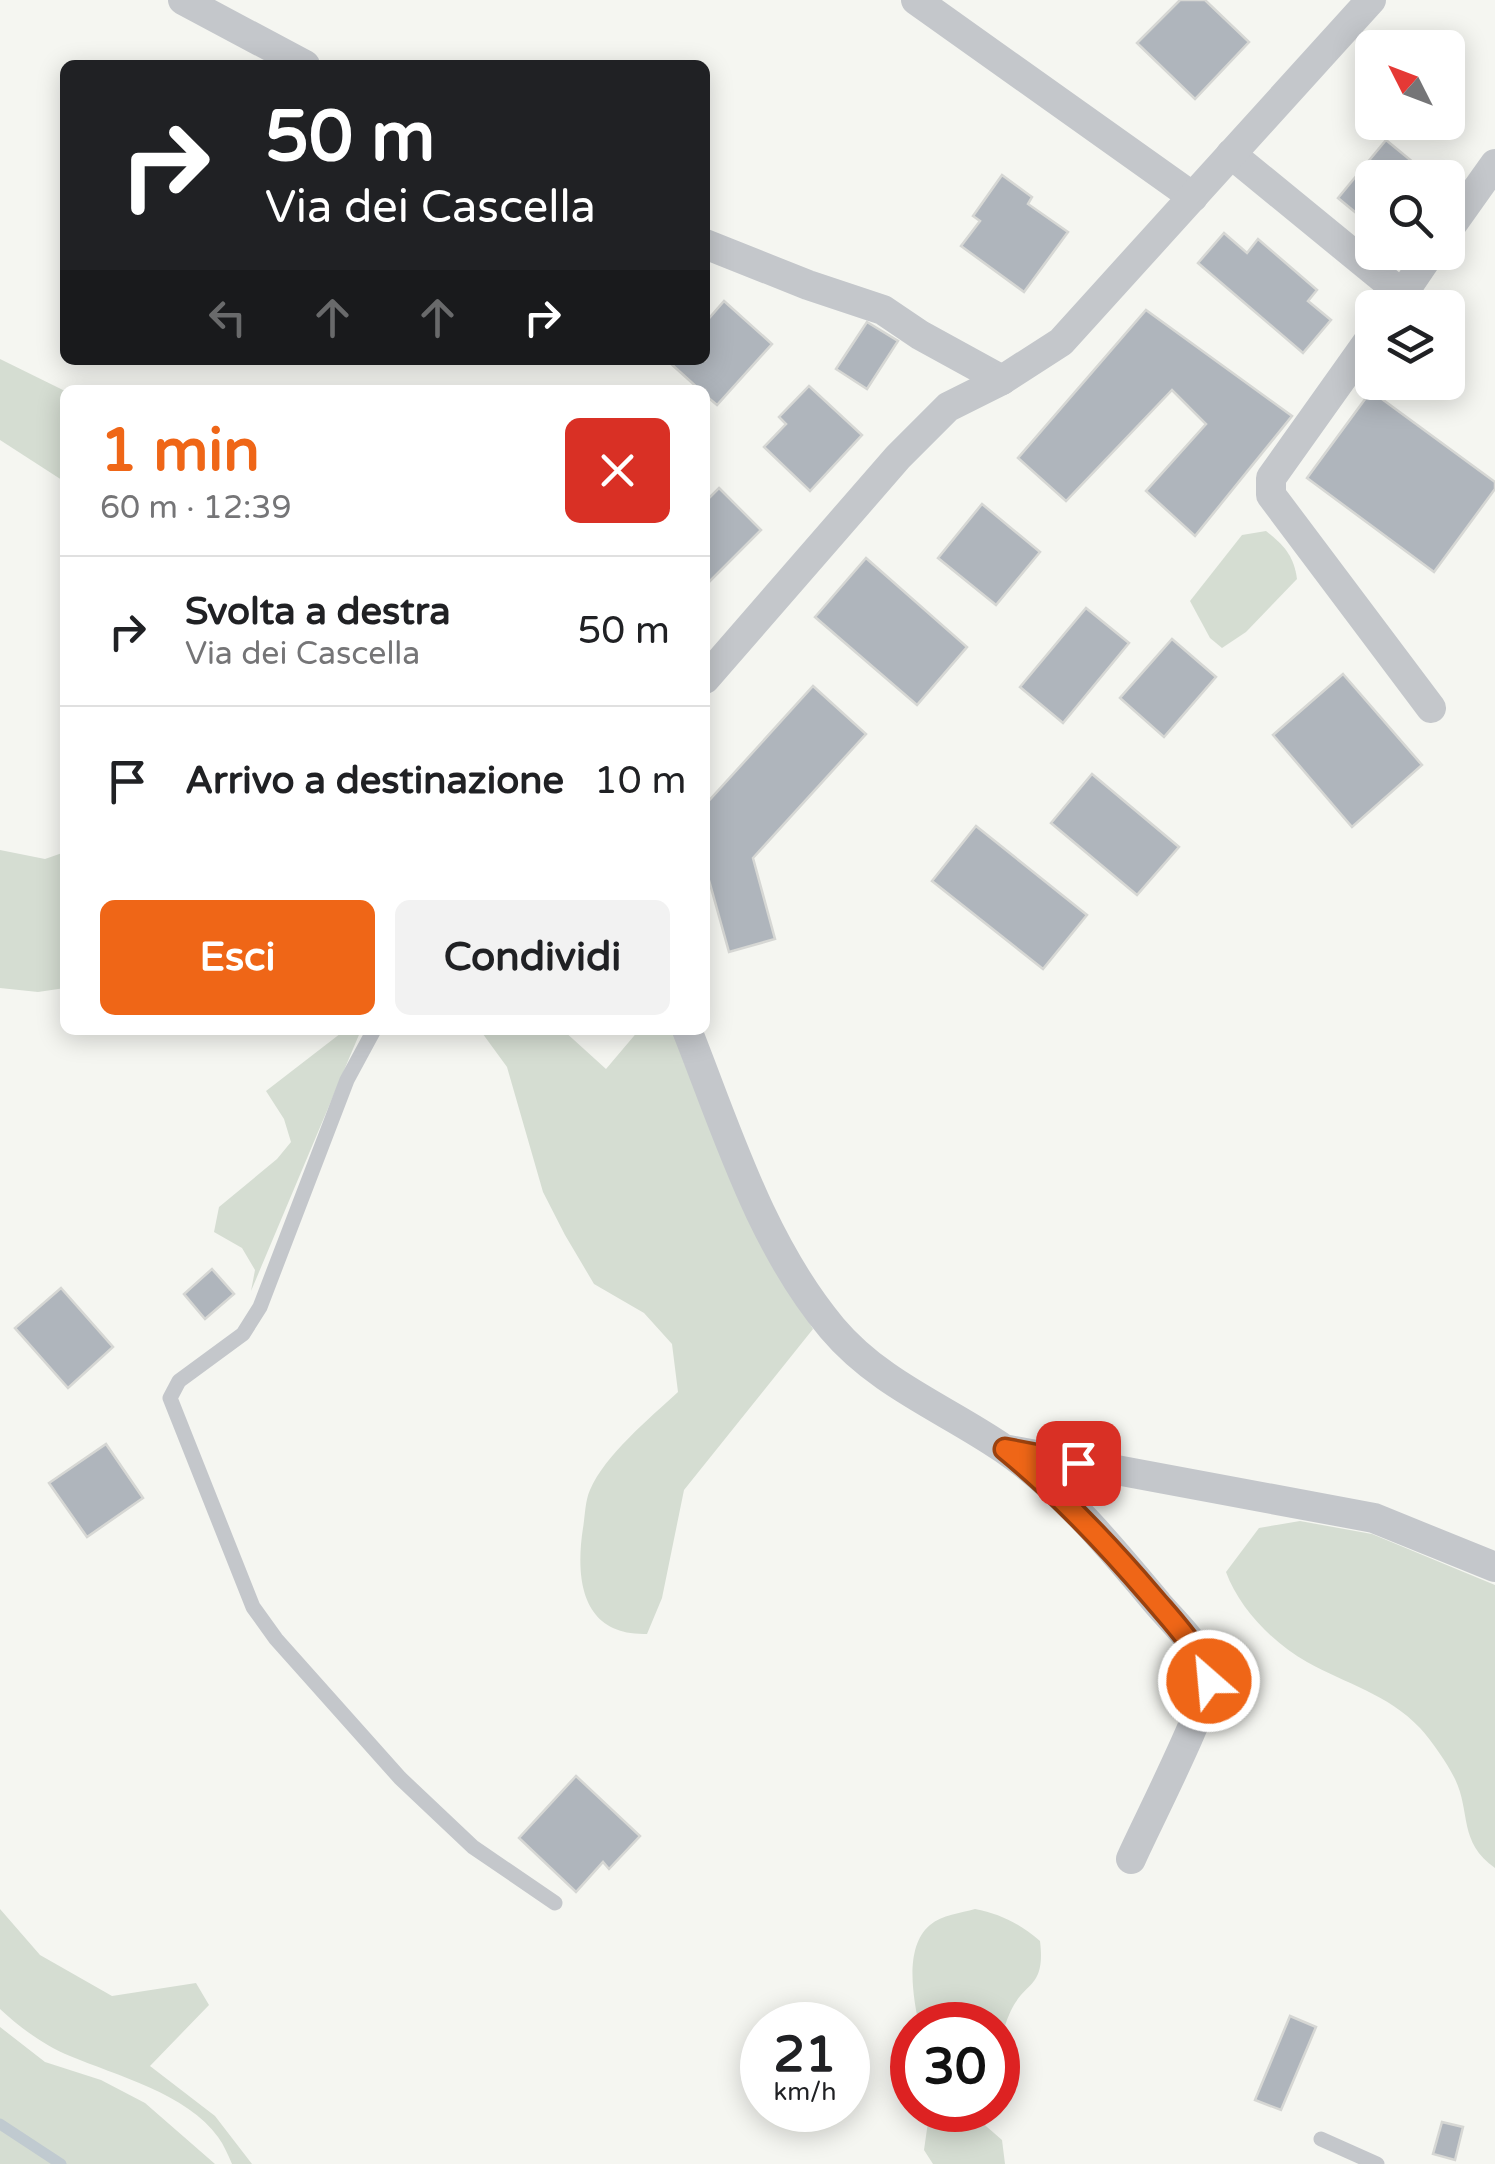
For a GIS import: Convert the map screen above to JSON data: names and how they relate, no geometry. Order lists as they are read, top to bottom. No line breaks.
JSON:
{"north":"top left","page":{"turn":["50 m","Via dei Cascella"],"heading":["1 min","60 m · 12:39"],"list":[{"name":"Svolta a destra","note":"Via dei Cascella","value":"50 m"},{"name":"Arrivo a destinazione","value":"10 m"}],"buttons":["Esci","Condividi"],"speed":"21 km/h","limit":"30"}}
